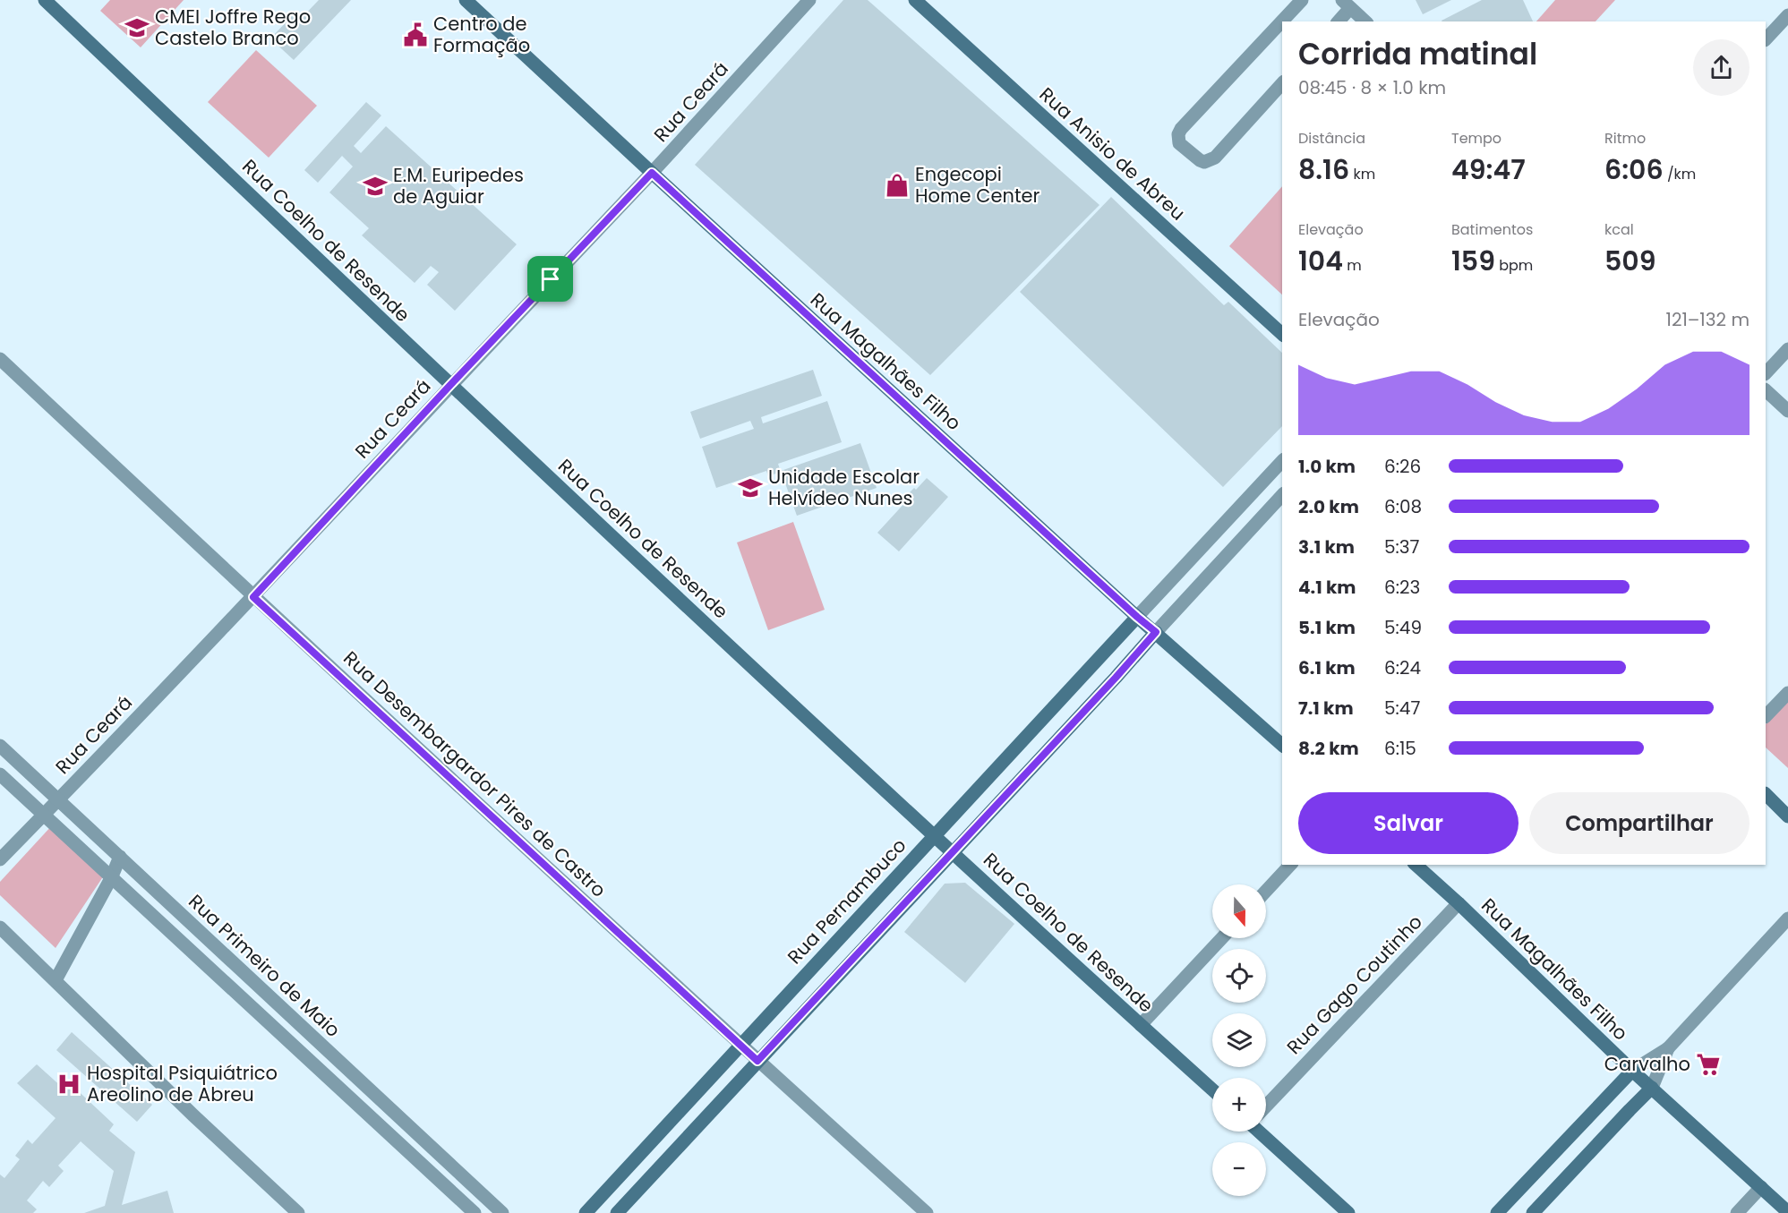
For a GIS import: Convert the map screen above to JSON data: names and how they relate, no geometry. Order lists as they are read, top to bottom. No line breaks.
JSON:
{"streets":{"main road":["Rua Anisio de Abreu","Rua Coelho de Resende","Rua Magalhães Filho","Rua Pernambuco"],"street":["Rua Ceará","Rua Desembargardor Pires de Castro","Rua Primeiro de Maio","Rua Gago Coutinho"]},"crossings":[["Rua Ceará","Rua Coelho de Resende"],["Rua Ceará","Rua Magalhães Filho"],["Rua Ceará","Rua Desembargardor Pires de Castro"],["Rua Ceará","Rua Primeiro de Maio"],["Rua Coelho de Resende","Rua Pernambuco"],["Rua Magalhães Filho","Rua Pernambuco"],["Rua Magalhães Filho","Rua Gago Coutinho"],["Rua Desembargardor Pires de Castro","Rua Pernambuco"]],"places":{"school or university":["CMEI Joffre Rego Castelo Branco","E.M. Euripedes de Aguiar","Unidade Escolar Helvídeo Nunes"],"public building":["Centro de Formação"],"shop":["Engecopi Home Center"],"supermarket":["Carvalho"],"hospital":["Hospital Psiquiátrico Areolino de Abreu"]},"north":"bottom","page":{"heading":["Corrida matinal","08:45 · 8 × 1.0 km"],"stats":[["Distância","8.16 km"],["Tempo","49:47"],["Ritmo","6:06 /km"],["Elevação","104 m"],["Batimentos","159 bpm"],["kcal","509"]],"chart":["Elevação","121–132 m"],"list":[{"name":"1.0 km","note":"6:26"},{"name":"2.0 km","note":"6:08"},{"name":"3.1 km","note":"5:37"},{"name":"4.1 km","note":"6:23"},{"name":"5.1 km","note":"5:49"},{"name":"6.1 km","note":"6:24"},{"name":"7.1 km","note":"5:47"},{"name":"8.2 km","note":"6:15"}],"buttons":["Salvar","Compartilhar"],"map_buttons":["+","−"]}}
